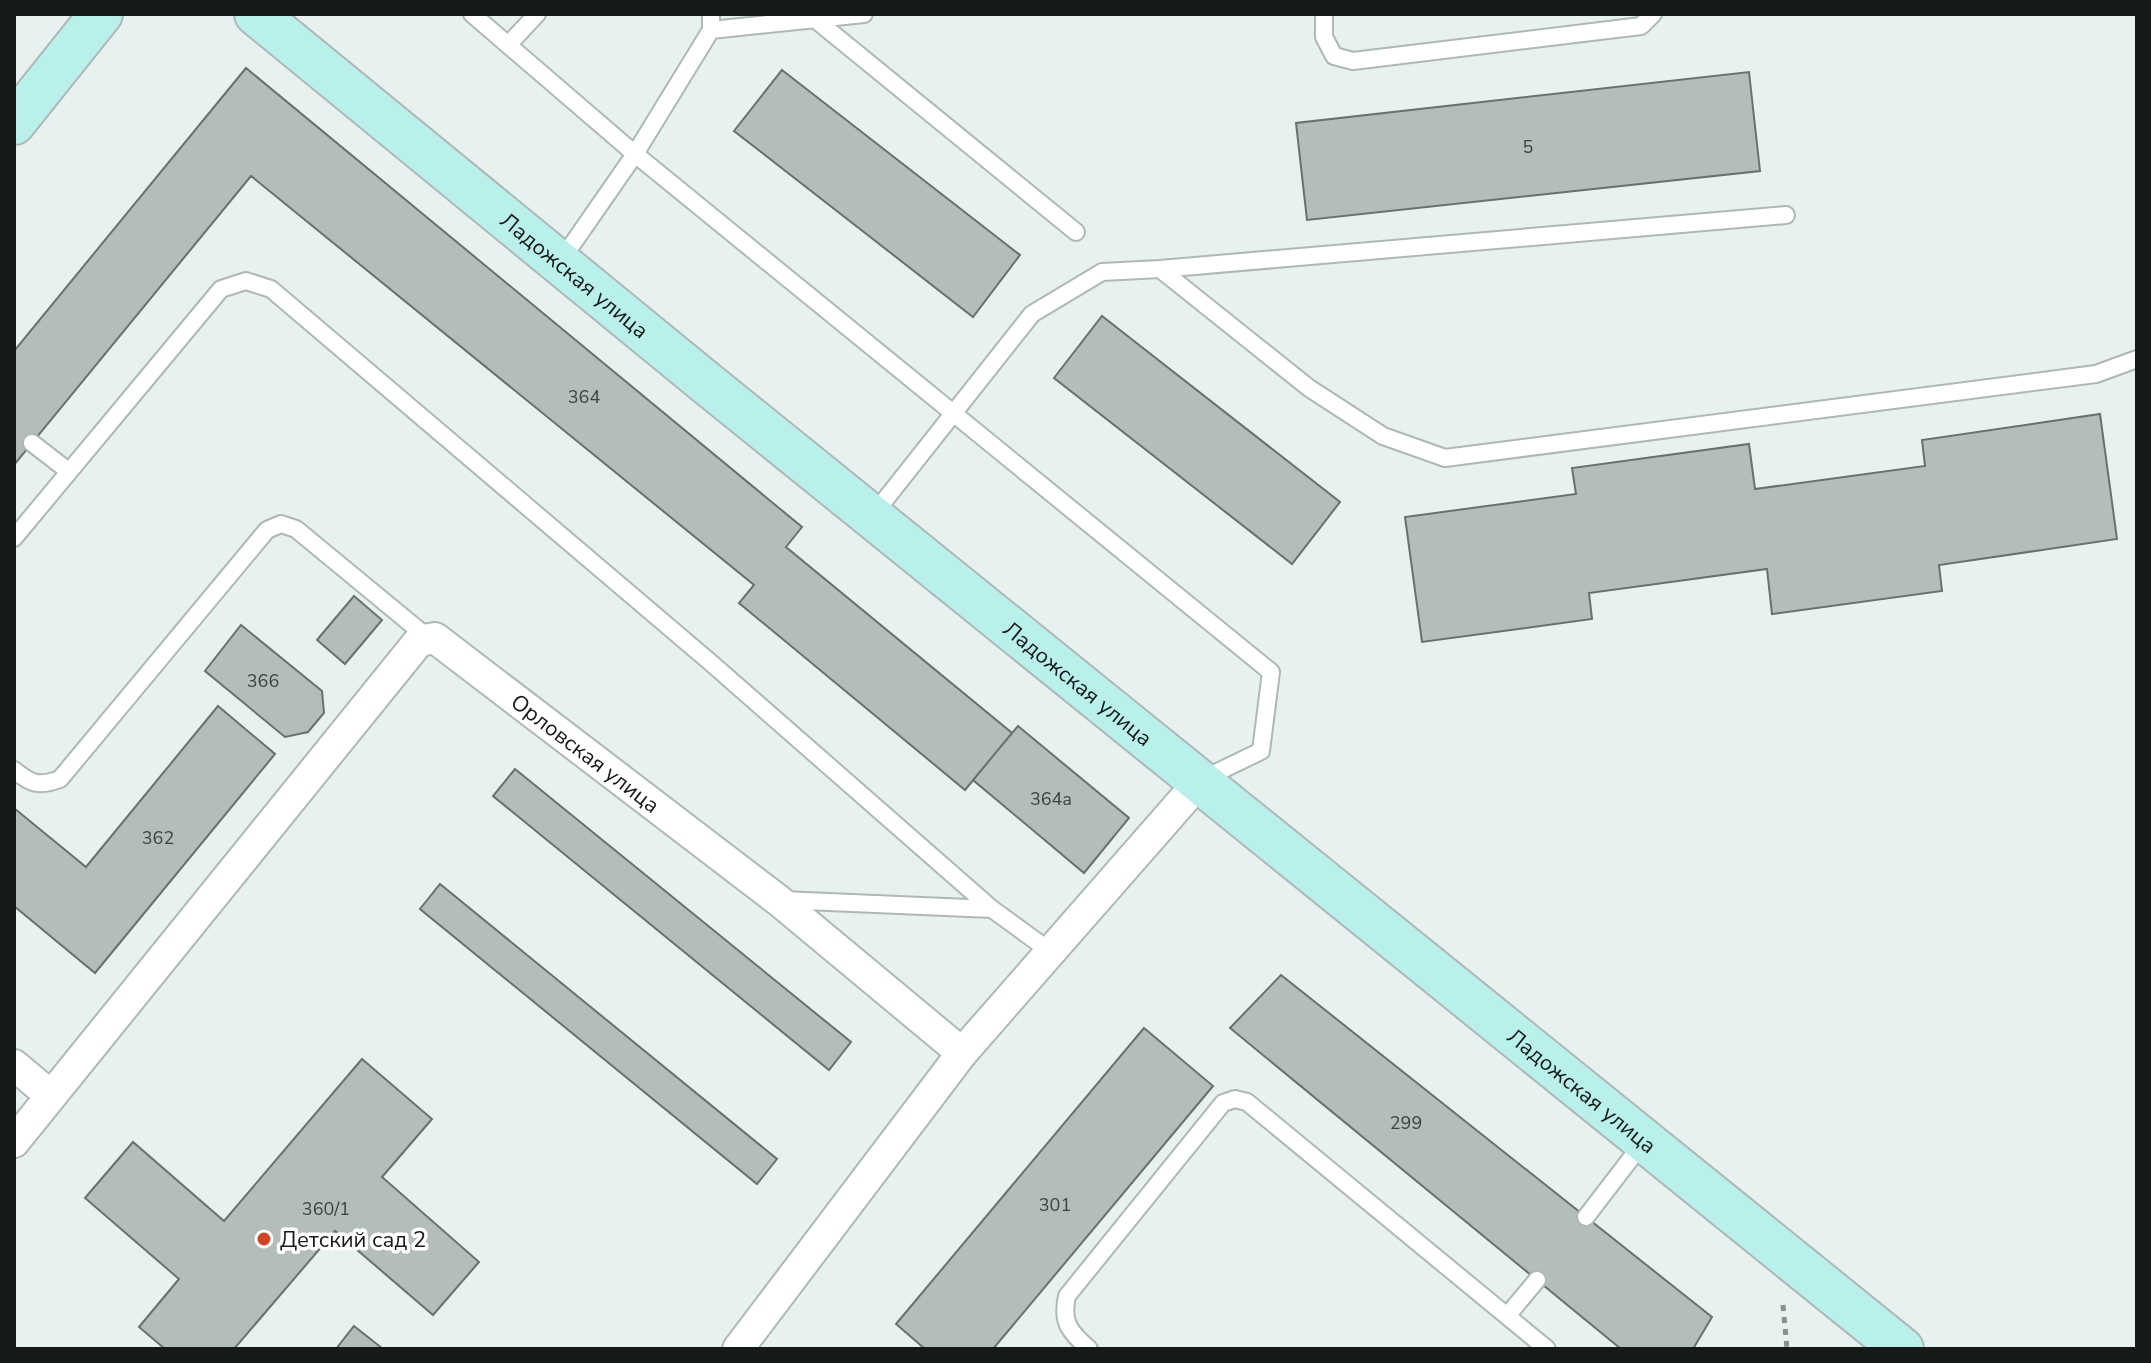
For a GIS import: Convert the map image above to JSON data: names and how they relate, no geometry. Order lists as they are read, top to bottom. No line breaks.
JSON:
{"streets":{"main road":["Ладожская улица"],"street":["Орловская улица"]},"places":["Детский сад 2"],"house_numbers":["5","364","366","364а","362","299","301","360/1"]}
